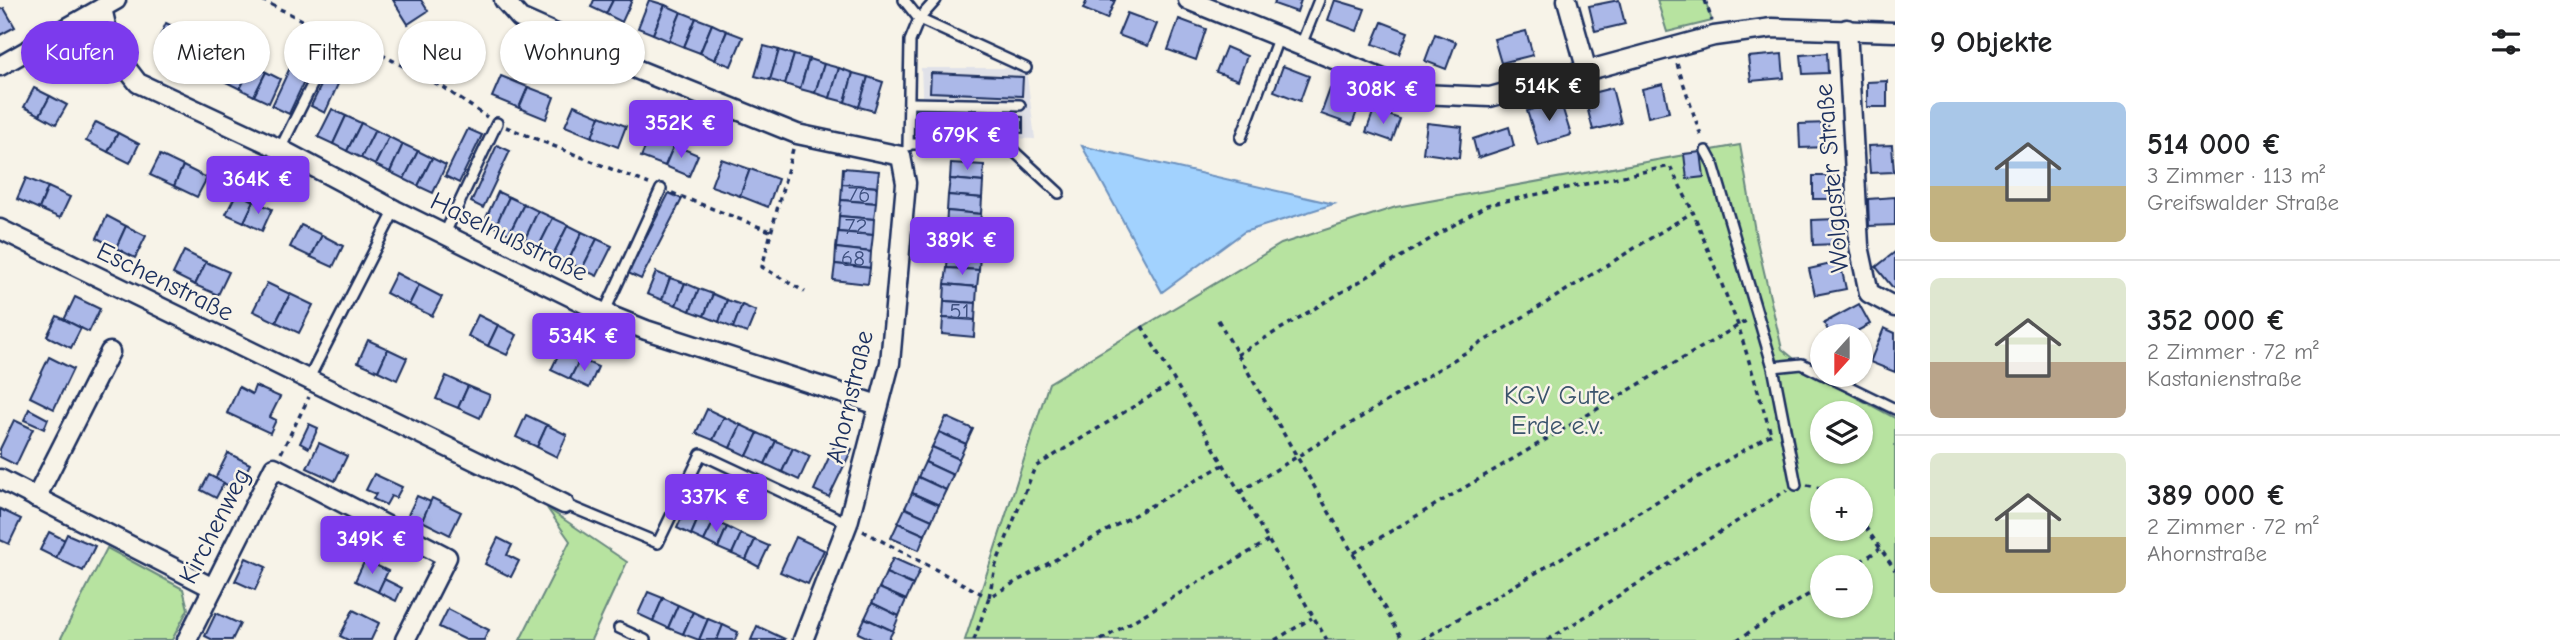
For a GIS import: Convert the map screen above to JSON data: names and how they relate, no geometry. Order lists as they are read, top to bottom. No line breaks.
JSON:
{"streets":{"street":["Wolgaster Straße","Haselnußstraße","Eschenstraße","Ahornstraße","Kirchenweg"]},"crossings":[["Haselnußstraße","Eschenstraße"],["Haselnußstraße","Ahornstraße"]],"parks":["KGV Gute Erde e.v."],"house_numbers":["76","72","68","51"],"north":"bottom","page":{"heading":"9 Objekte","chip":["Kaufen","Mieten","Filter","Neu","Wohnung"],"price":["514K €","308K €","352K €","679K €","364K €","389K €","534K €","337K €","349K €"],"list":[{"name":"514 000 €","note":"3 Zimmer · 113 m² · Greifswalder Straße"},{"name":"352 000 €","note":"2 Zimmer · 72 m² · Kastanienstraße"},{"name":"389 000 €","note":"2 Zimmer · 72 m² · Ahornstraße"}],"map_buttons":["+","−"]}}
